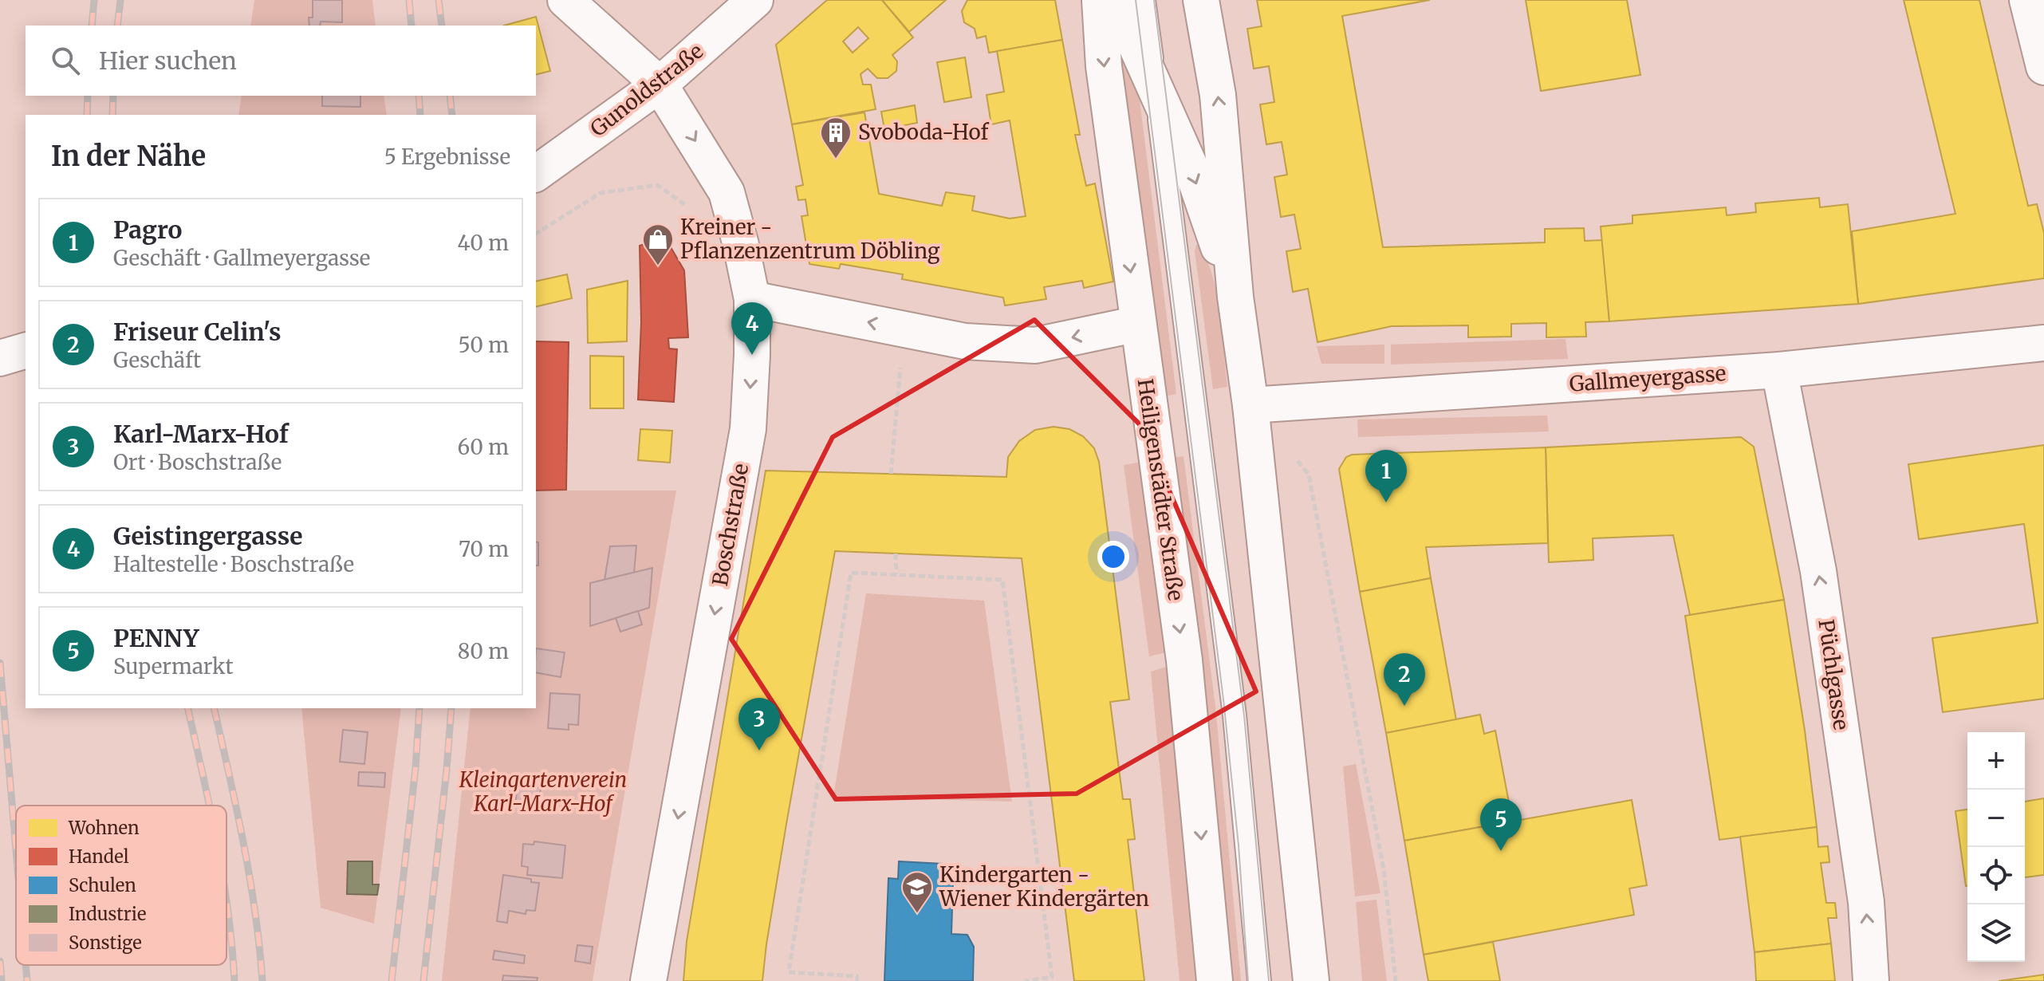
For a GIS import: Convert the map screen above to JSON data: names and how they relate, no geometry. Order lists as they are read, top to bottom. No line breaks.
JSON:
{"streets":{"street":["Gunoldstraße","Gallmeyergasse","Heiligenstädter Straße","Boschstraße","Püchlgasse"]},"crossings":[["Gunoldstraße","Boschstraße"],["Gallmeyergasse","Püchlgasse"]],"one_way":["Boschstraße","Püchlgasse"],"parks":["Kleingartenverein Karl-Marx-Hof"],"places":{"building":["Svoboda-Hof"],"shop":["Kreiner - Pflanzenzentrum Döbling"],"school or university":["Kindergarten - Wiener Kindergärten"]},"legend":["Wohnen","Handel","Schulen","Industrie","Sonstige"],"page":{"search":"Hier suchen","heading":["In der Nähe","5 Ergebnisse"],"list":[{"mark":"1","name":"Pagro","note":"Geschäft · Gallmeyergasse","value":"40 m"},{"mark":"2","name":"Friseur Celin's","note":"Geschäft","value":"50 m"},{"mark":"3","name":"Karl-Marx-Hof","note":"Ort · Boschstraße","value":"60 m"},{"mark":"4","name":"Geistingergasse","note":"Haltestelle · Boschstraße","value":"70 m"},{"mark":"5","name":"PENNY","note":"Supermarkt","value":"80 m"}],"pins":["4","1","2","3","5"],"map_buttons":["+","−"]}}
